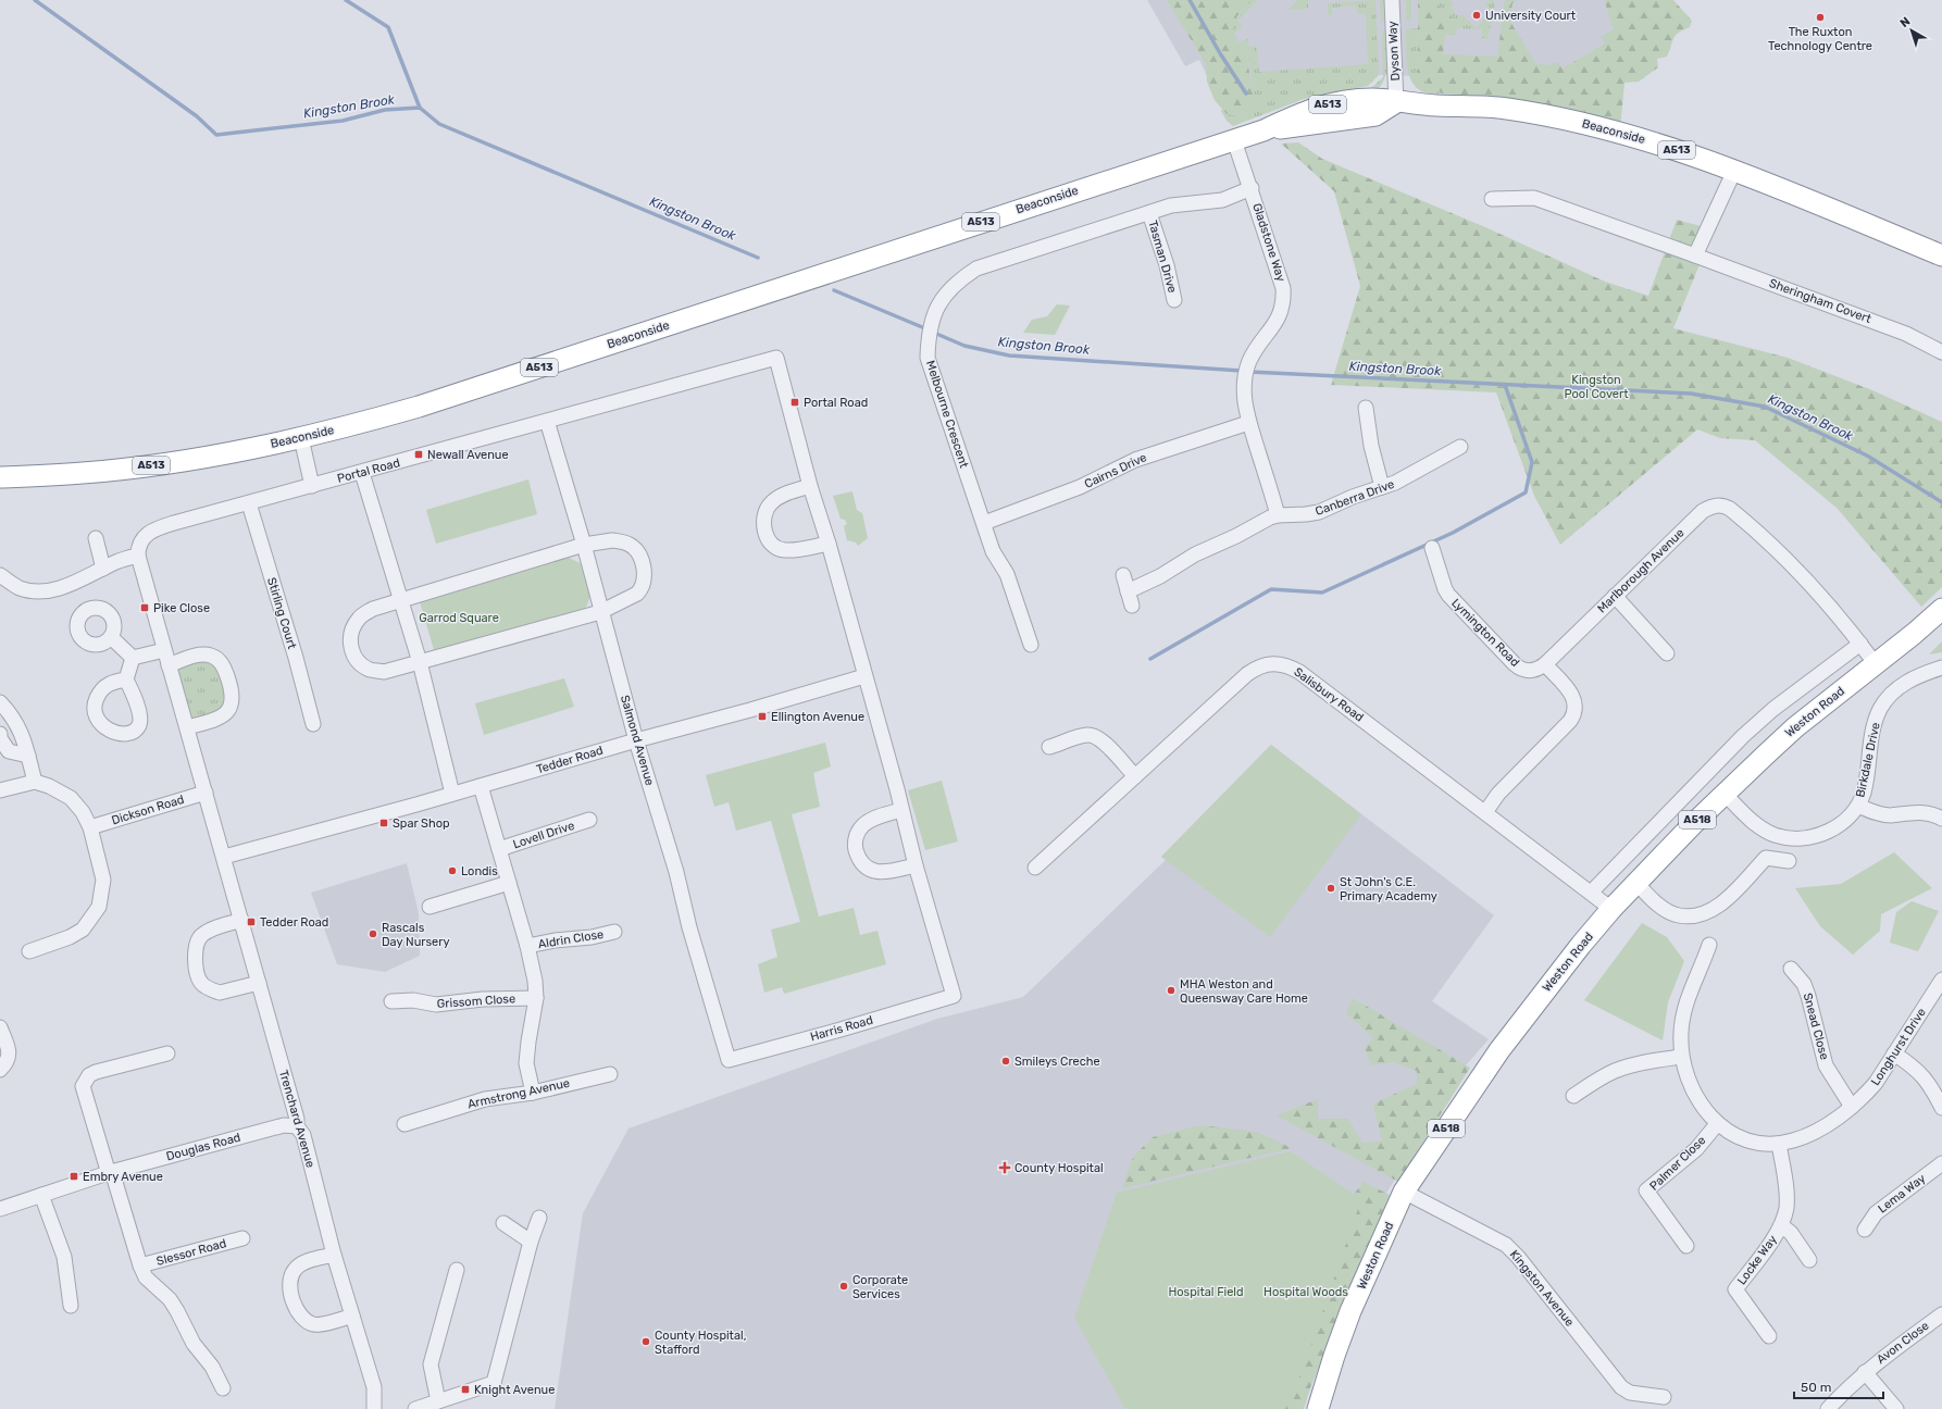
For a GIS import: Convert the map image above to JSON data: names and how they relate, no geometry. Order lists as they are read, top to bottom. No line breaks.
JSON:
{"streets":{"highway":["A513","Beaconside","Weston Road","A518"],"street":["Dyson Way","Gladstone Way","Tasman Drive","Sheringham Covert","Melbourne Crescent","Portal Road","Cairns Drive","Canberra Drive","Marlborough Avenue","Stirling Court","Lymington Road","Salisbury Road","Salmond Avenue","Tedder Road","Birkdale Drive","Dickson Road","Lovell Drive","Aldrin Close","Grissom Close","Snead Close","Harris Road","Longhurst Drive","Armstrong Avenue","Trenchard Avenue","Douglas Road","Palmer Close","Lema Way","Slessor Road","Locke Way","Kingston Avenue","Avon Close"]},"crossings":[["Dyson Way","Beaconside"],["Beaconside","Gladstone Way"],["Gladstone Way","Melbourne Crescent"],["Gladstone Way","Cairns Drive"],["Gladstone Way","Canberra Drive"],["Tasman Drive","Melbourne Crescent"],["Melbourne Crescent","Cairns Drive"],["Portal Road","Stirling Court"],["Portal Road","Salmond Avenue"],["Portal Road","Trenchard Avenue"],["Marlborough Avenue","Lymington Road"],["Marlborough Avenue","Weston Road"],["Salisbury Road","Weston Road"],["Weston Road","Birkdale Drive"],["Weston Road","Kingston Avenue"],["Salmond Avenue","Tedder Road"],["Salmond Avenue","Harris Road"],["Tedder Road","Trenchard Avenue"],["Dickson Road","Trenchard Avenue"],["Snead Close","Longhurst Drive"],["Longhurst Drive","Palmer Close"],["Longhurst Drive","Locke Way"],["Trenchard Avenue","Douglas Road"],["Douglas Road","Slessor Road"]],"water":["Kingston Brook"],"parks":["Kingston Pool Covert","Garrod Square","Hospital Field","Hospital Woods"],"places":{"other":["University Court","The Ruxton Technology Centre","Londis","St John's C.E. Primary Academy","Rascals Day Nursery","MHA Weston and Queensway Care Home","Smileys Creche","Corporate Services","County Hospital, Stafford"],"transit":["Portal Road","Newall Avenue","Pike Close","Ellington Avenue","Spar Shop","Tedder Road","Embry Avenue","Knight Avenue"],"health":["County Hospital"]},"scale_bar":"50 m","north":"top left"}
